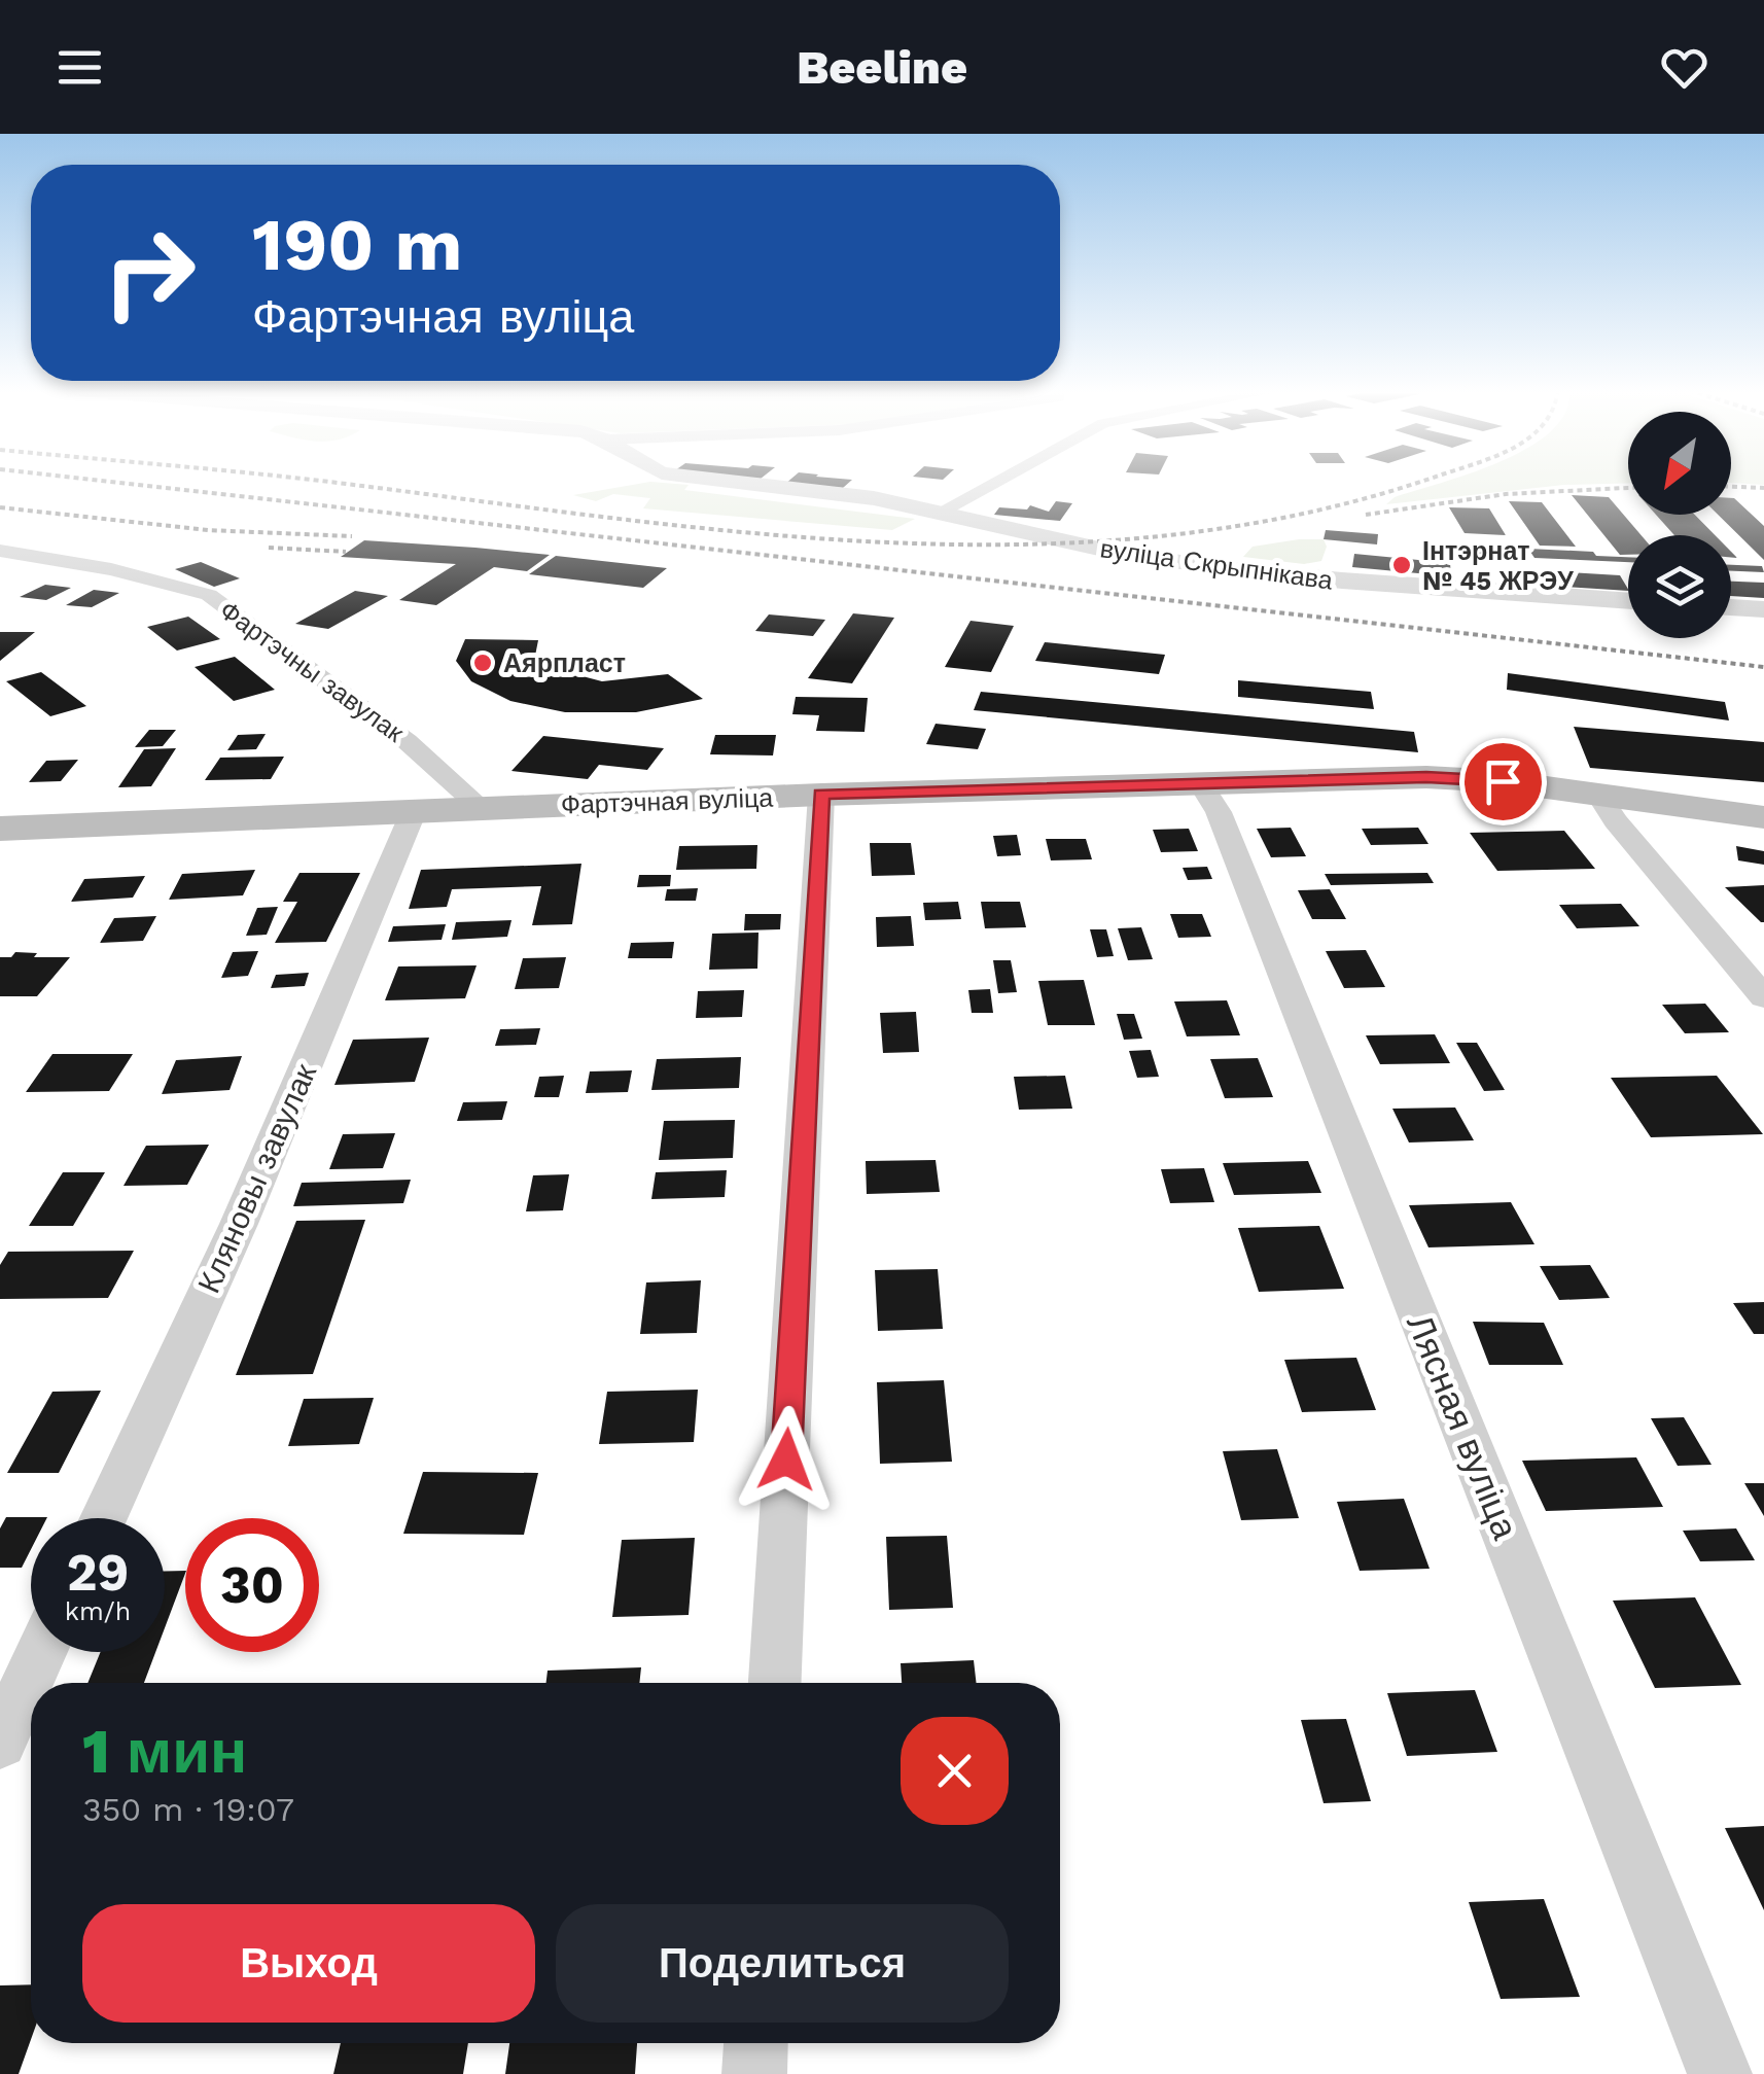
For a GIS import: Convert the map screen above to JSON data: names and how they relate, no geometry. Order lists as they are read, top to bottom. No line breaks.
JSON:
{"streets":{"main road":["Фартэчная вуліца"],"street":["вуліца Скрыпнікава","Фартэчны завулак","Кляновы завулак","Лясная вуліца"]},"crossings":[["Фартэчны завулак","Фартэчная вуліца"],["Фартэчная вуліца","Кляновы завулак"],["Фартэчная вуліца","Лясная вуліца"]],"places":["Інтэрнат № 45 ЖРЭУ","Аярпласт"],"north":"bottom left","page":{"header":"Beeline","turn":["190 m","Фартэчная вуліца"],"speed":"29 km/h","limit":"30","heading":["1 мин","350 m · 19:07"],"buttons":["Выход","Поделиться"]}}
